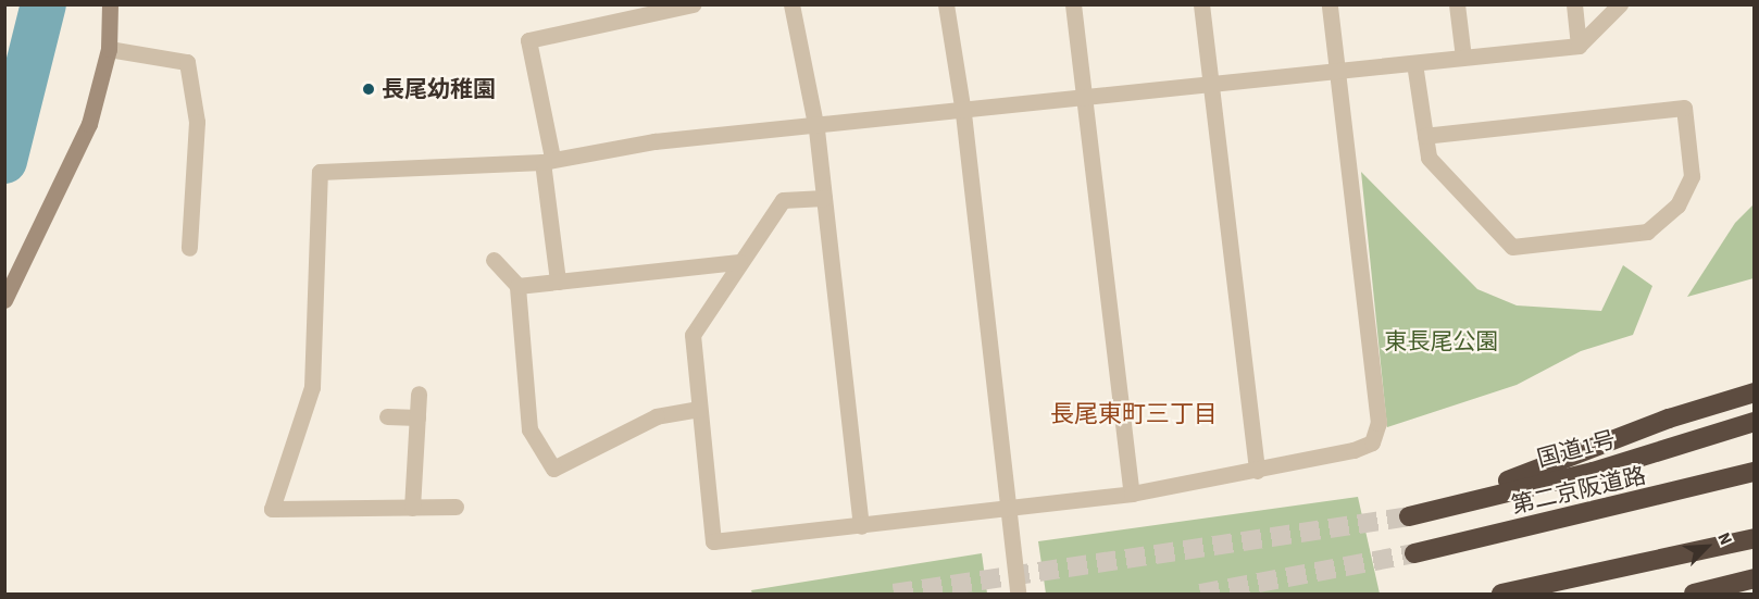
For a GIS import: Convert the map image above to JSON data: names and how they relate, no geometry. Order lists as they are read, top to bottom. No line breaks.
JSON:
{"streets":{"highway":["国道1号","第二京阪道路"]},"districts":["長尾東町三丁目"],"parks":["東長尾公園"],"places":["長尾幼稚園"],"north":"top right"}
